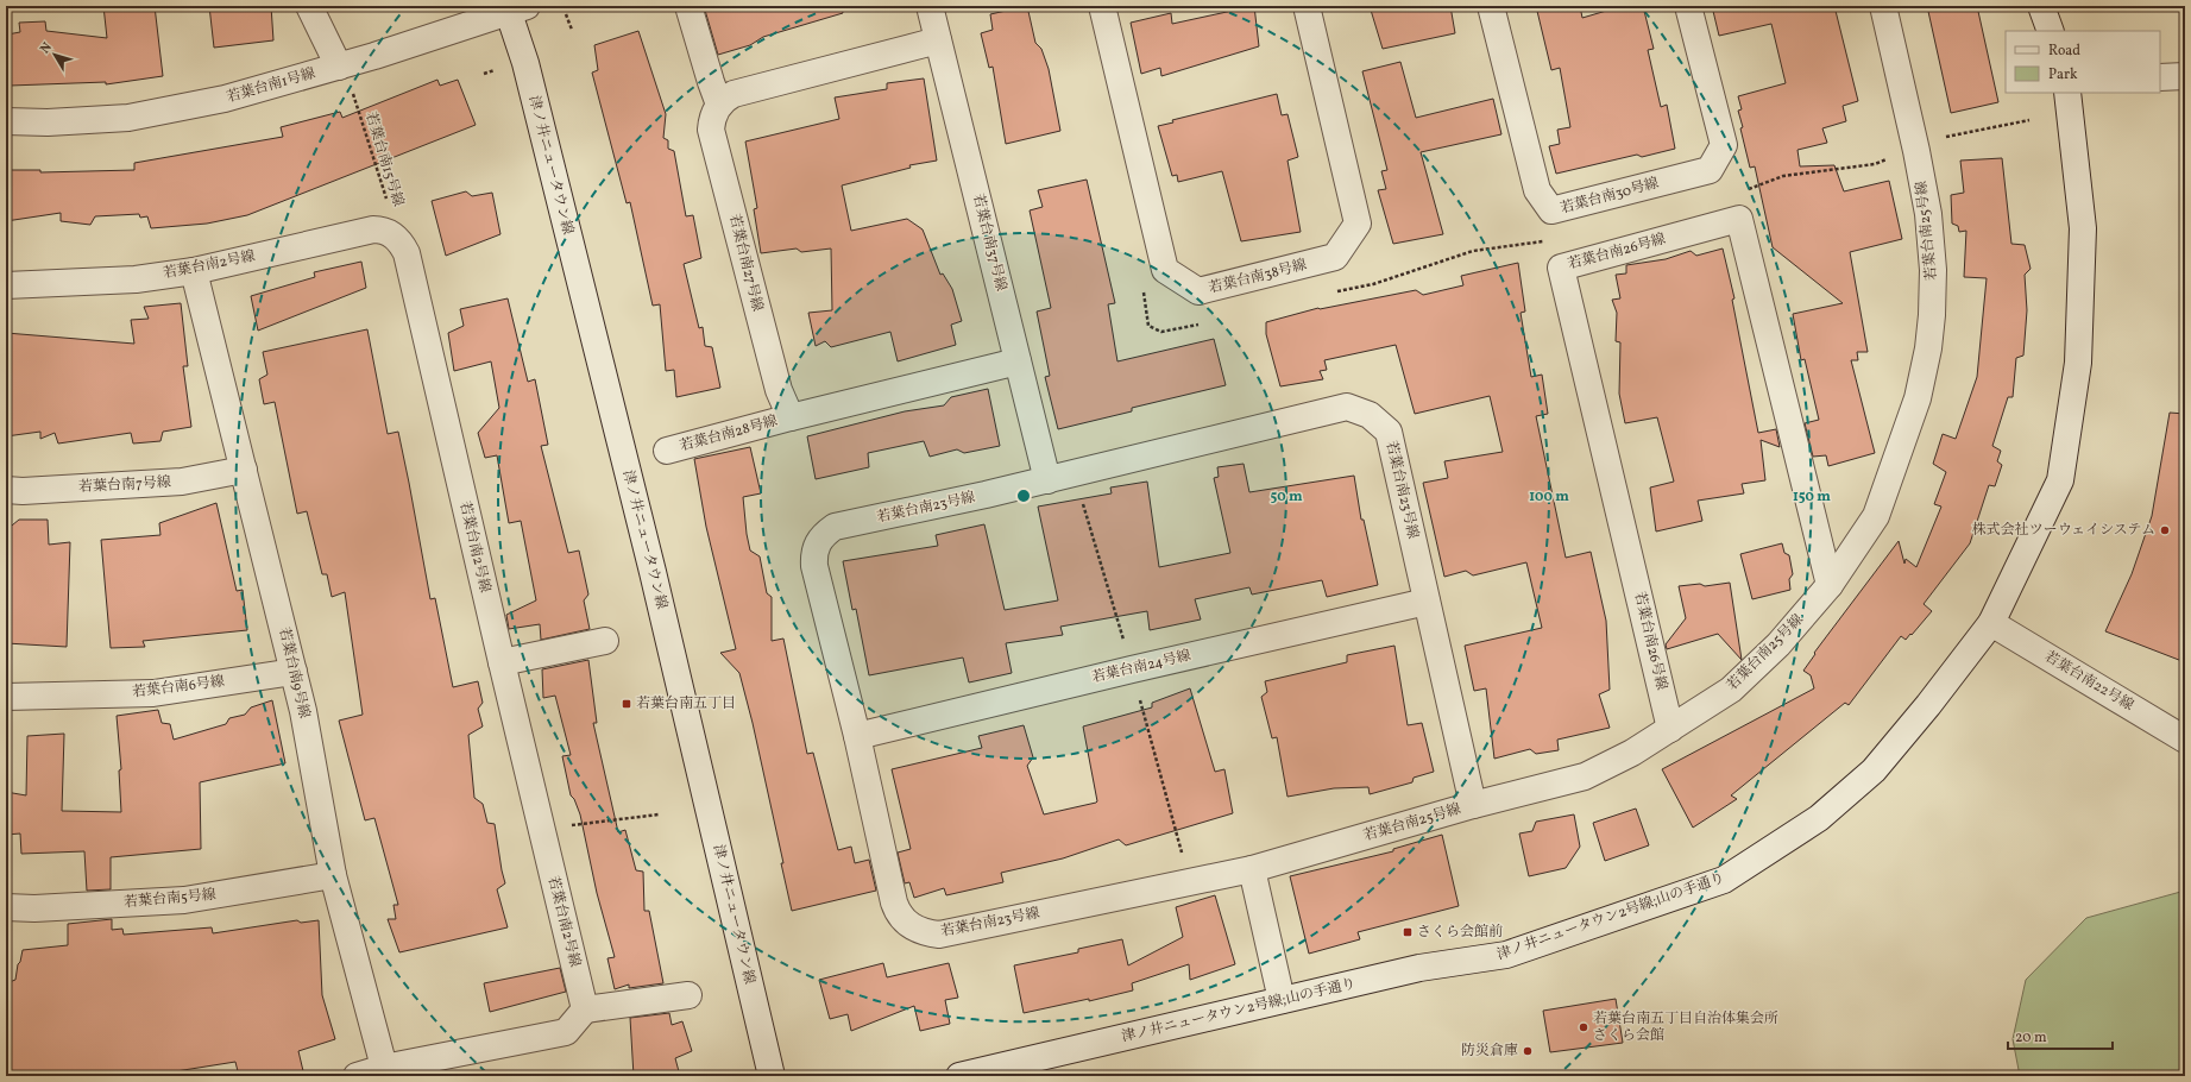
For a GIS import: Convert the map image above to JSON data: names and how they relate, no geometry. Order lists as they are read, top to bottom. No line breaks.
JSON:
{"streets":{"street":["若葉台南1号線","津ノ井ニュータウン線","若葉台南30号線","若葉台南25号線","若葉台南37号線","若葉台南26号線","若葉台南27号線","若葉台南2号線","若葉台南38号線","若葉台南28号線","若葉台南7号線","若葉台南23号線","若葉台南24号線","若葉台南9号線","若葉台南22号線","若葉台南6号線","若葉台南5号線","津ノ井ニュータウン2号線;山の手通り"],"path":["若葉台南15号線"]},"crossings":[["若葉台南1号線","津ノ井ニュータウン線"],["若葉台南15号線","若葉台南2号線"],["若葉台南25号線","若葉台南26号線"],["若葉台南25号線","若葉台南23号線"],["若葉台南37号線","若葉台南23号線"],["若葉台南27号線","若葉台南28号線"],["若葉台南2号線","若葉台南9号線"],["若葉台南7号線","若葉台南9号線"],["若葉台南23号線","若葉台南24号線"],["若葉台南9号線","若葉台南6号線"],["若葉台南9号線","若葉台南5号線"],["若葉台南22号線","津ノ井ニュータウン2号線;山の手通り"]],"places":{"other":["株式会社ツーウェイシステム","若葉台南五丁目自治体集会所 さくら会館","防災倉庫"],"transit":["若葉台南五丁目","さくら会館前"]},"legend":["Road","Park"],"scale_bar":"20 m","north":"top left","rings":["50 m","100 m","150 m"]}
